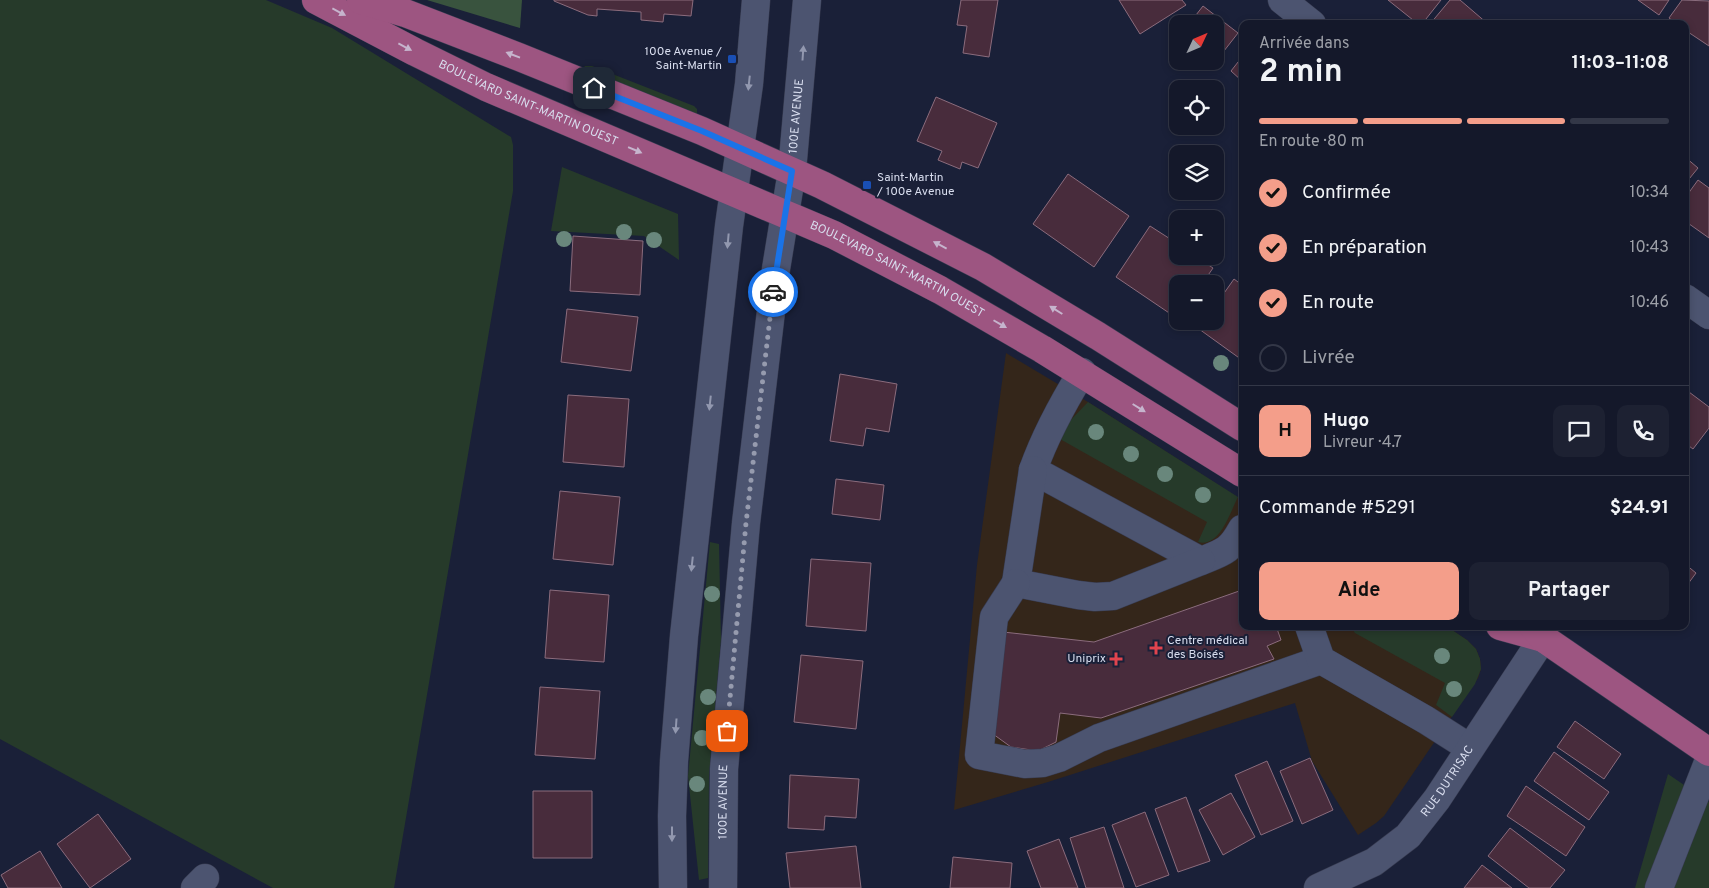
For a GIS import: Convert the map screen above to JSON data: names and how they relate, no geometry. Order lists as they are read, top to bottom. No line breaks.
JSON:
{"streets":{"main road":["BOULEVARD SAINT-MARTIN OUEST"],"street":["100E AVENUE","RUE DUTRISAC"]},"crossings":[["BOULEVARD SAINT-MARTIN OUEST","100E AVENUE"]],"places":{"transit":["100e Avenue / Saint-Martin","Saint-Martin / 100e Avenue"],"health":["Centre médical des Boisés","Uniprix"]},"north":"top right","page":{"map_buttons":["+","−"],"heading":["2 min","Arrivée dans","11:03–11:08"],"panel":["Hugo","Livreur · 4.7","Commande #5291","$24.91"],"bar":"En route · 80 m","list":[["Confirmée","10:34"],["En préparation","10:43"],["En route","10:46"],"Livrée"],"round":"H","buttons":["Aide","Partager"]}}
